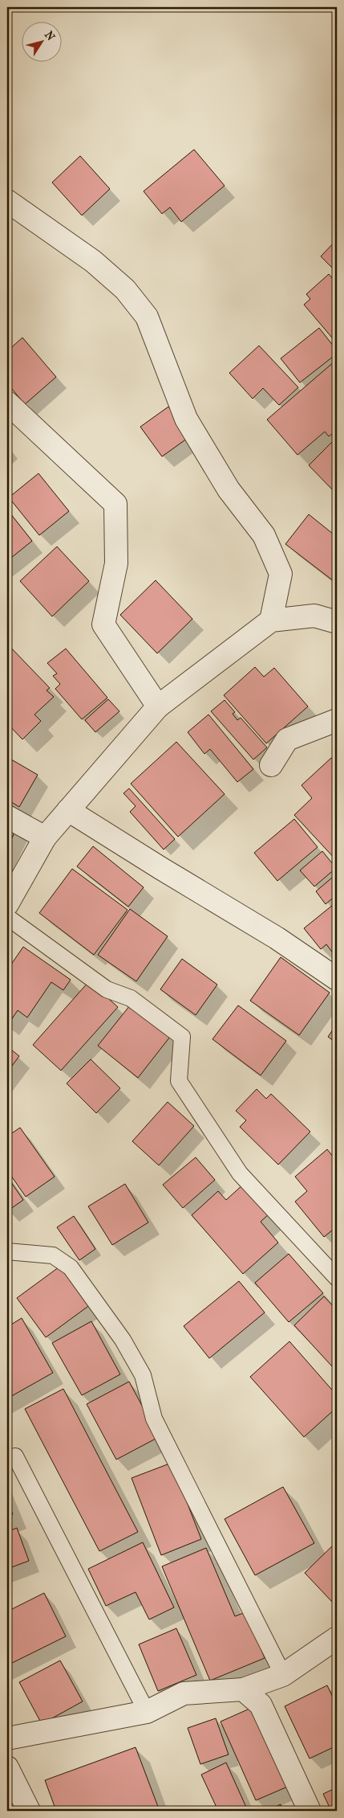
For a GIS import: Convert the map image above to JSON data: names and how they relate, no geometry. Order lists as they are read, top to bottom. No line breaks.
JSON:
{"north":"top right"}
